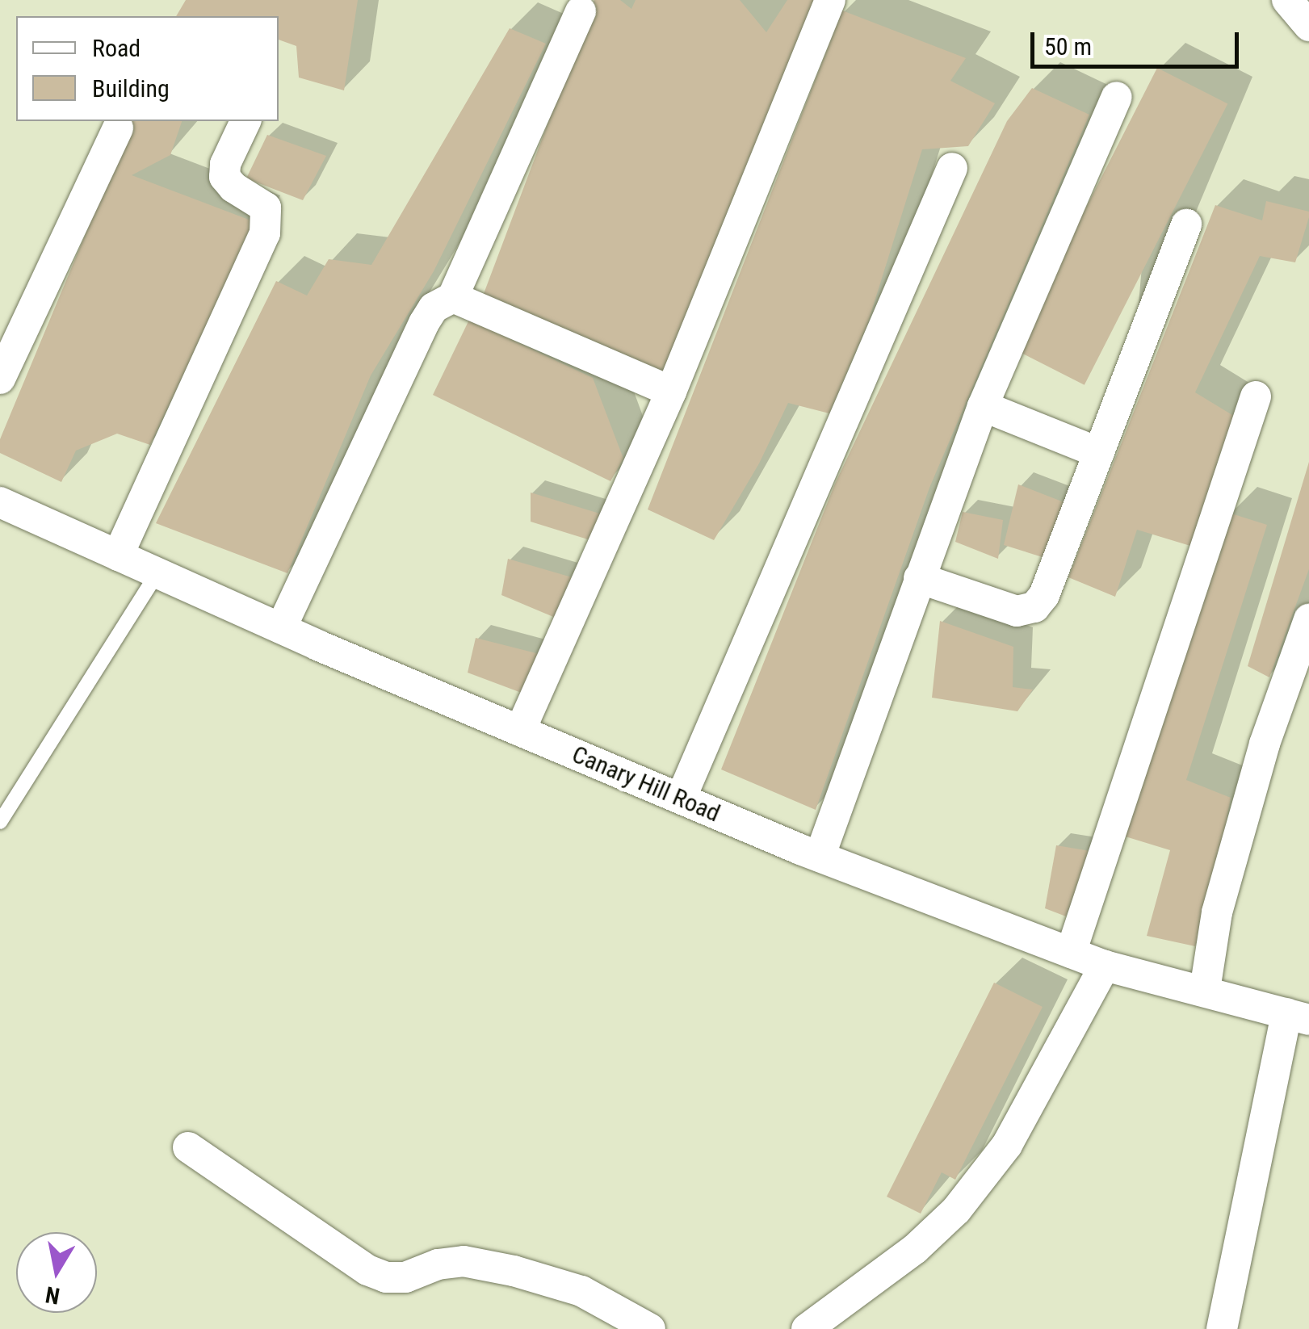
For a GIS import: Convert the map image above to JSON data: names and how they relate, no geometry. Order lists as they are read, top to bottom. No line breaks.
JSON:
{"streets":{"street":["Canary Hill Road"]},"legend":["Road","Building"],"scale_bar":"50 m","north":"bottom"}
